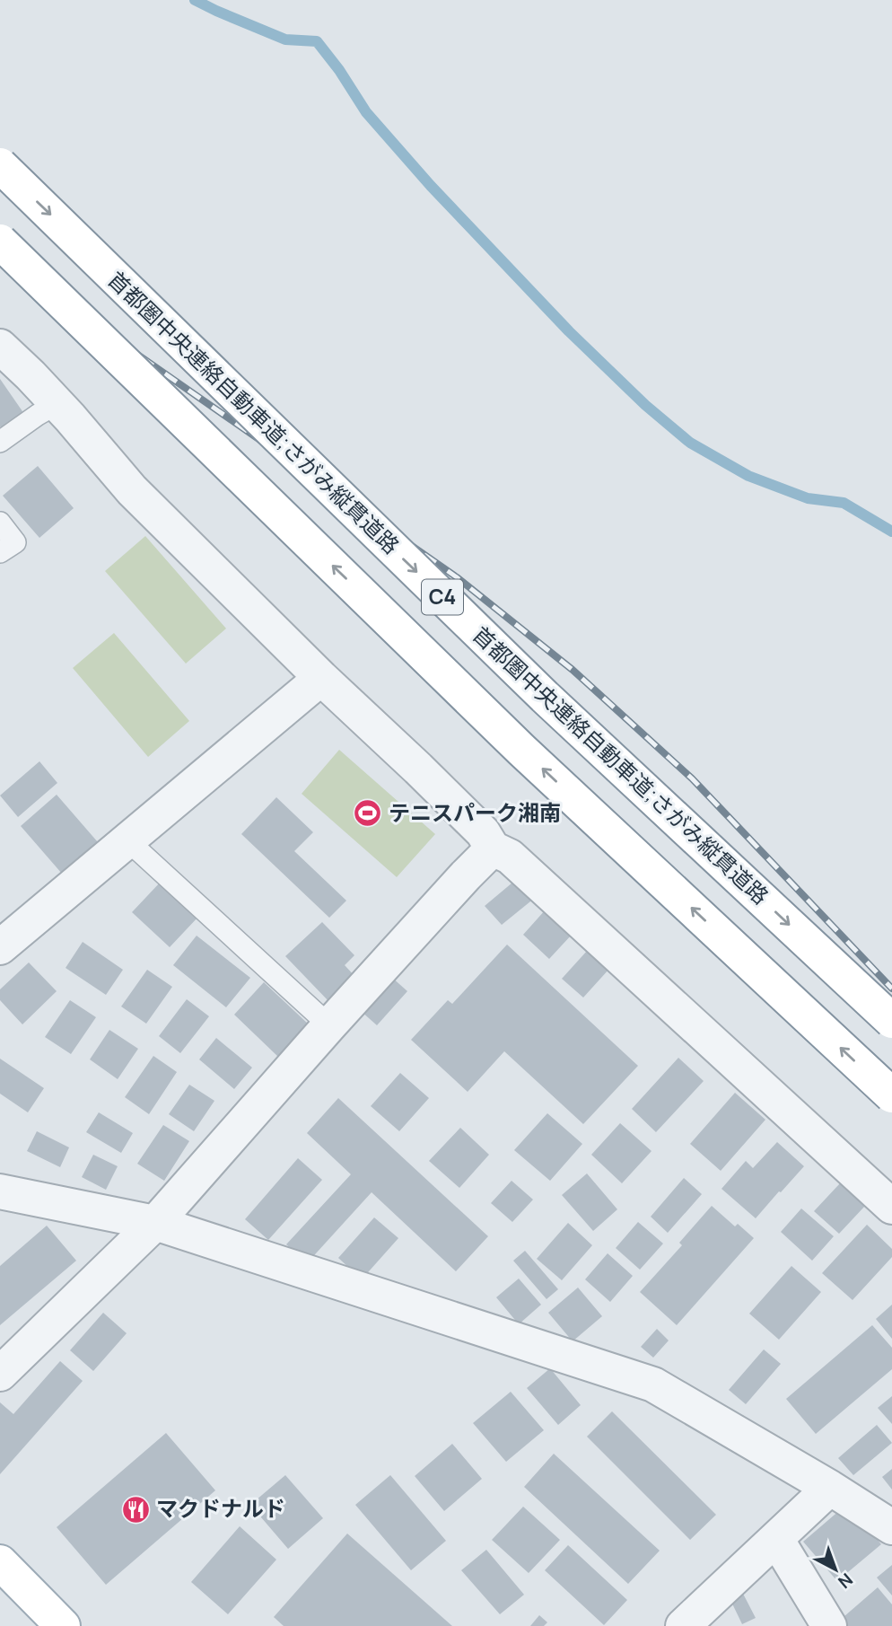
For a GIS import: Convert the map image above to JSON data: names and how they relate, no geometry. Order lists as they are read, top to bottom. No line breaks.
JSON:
{"streets":{"main road":["首都圏中央連絡自動車道;さがみ縦貫道路","C4"]},"places":{"sports":["テニスパーク湘南"],"restaurant":["マクドナルド"]},"north":"bottom right"}
